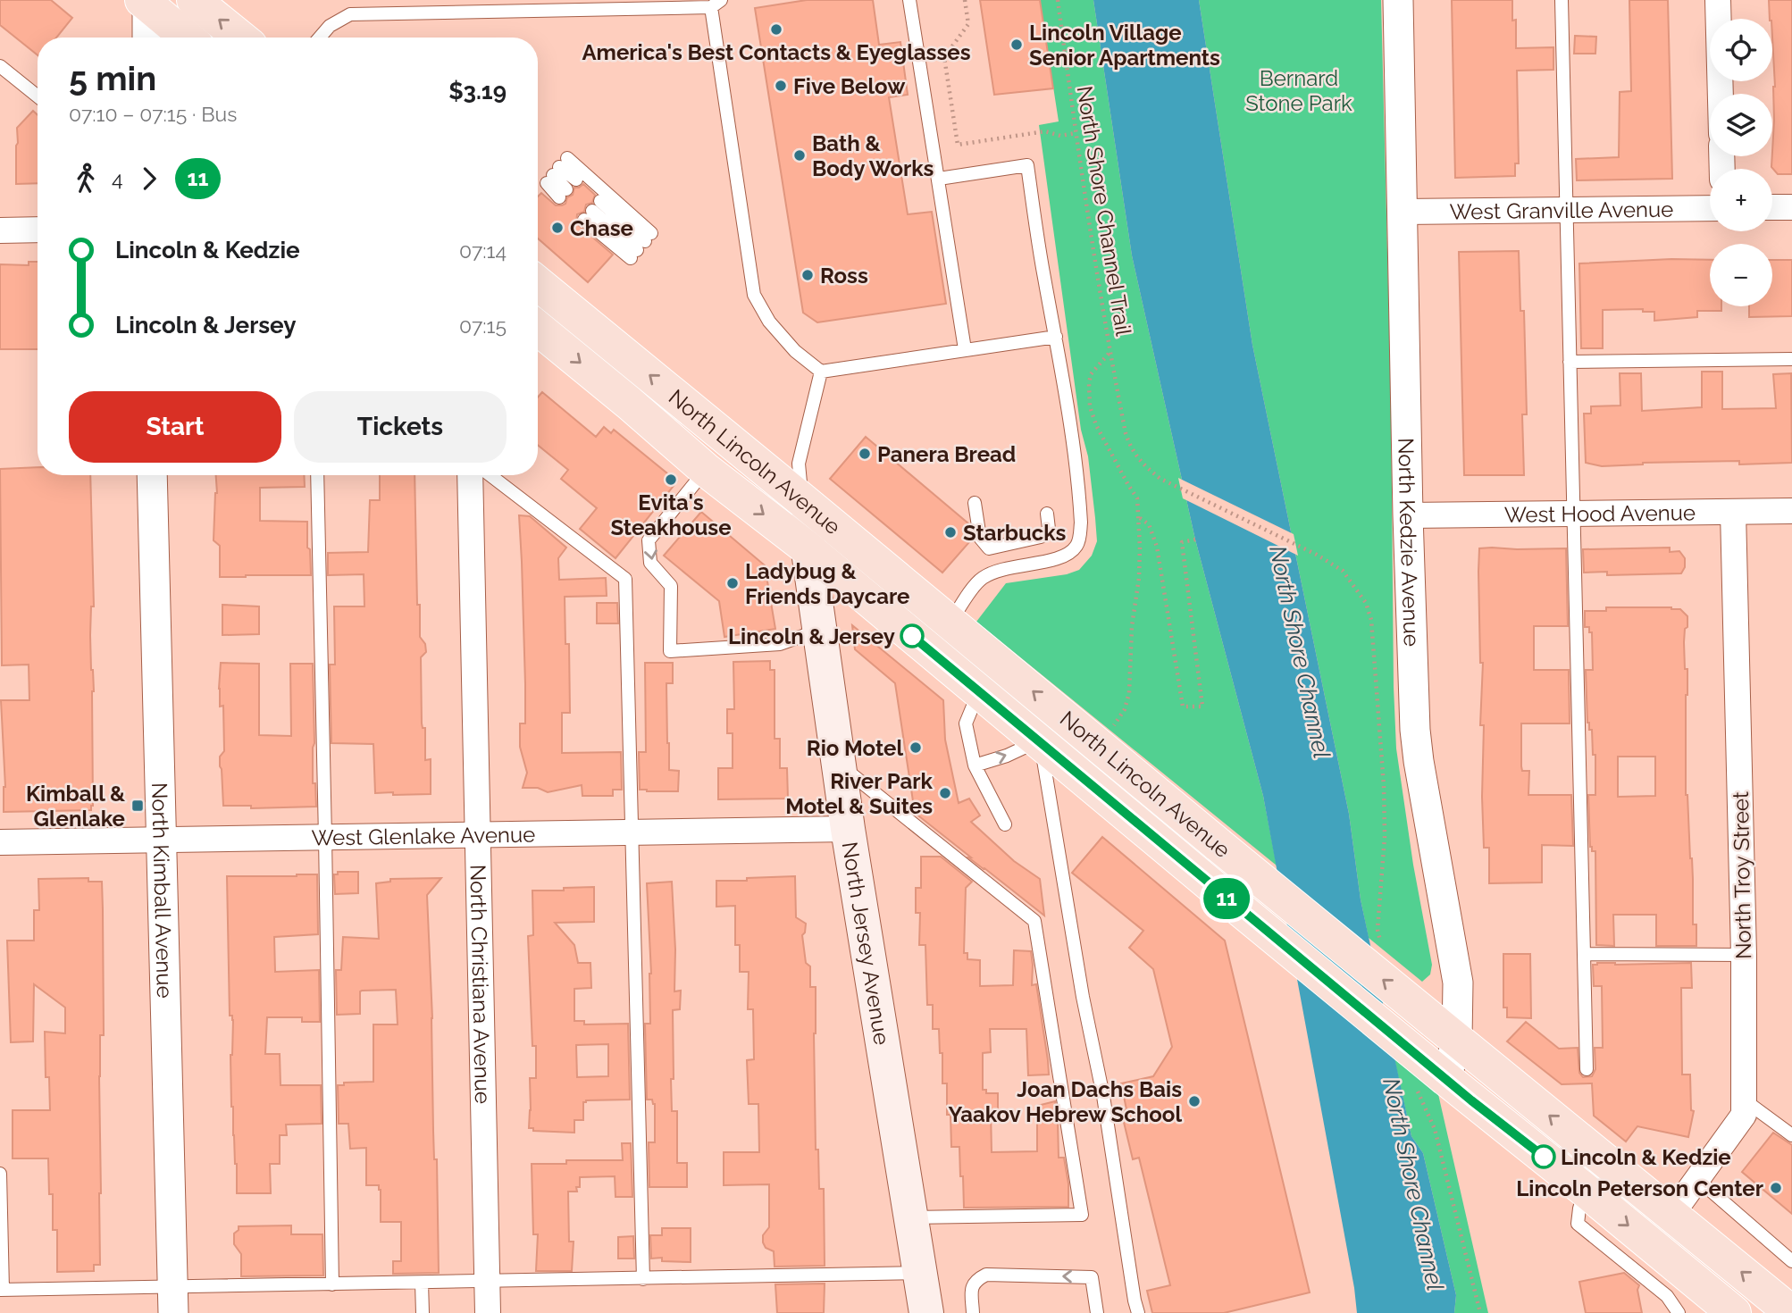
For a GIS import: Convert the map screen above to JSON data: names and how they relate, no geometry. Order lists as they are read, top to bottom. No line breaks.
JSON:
{"streets":{"main road":["North Lincoln Avenue","North Jersey Avenue"],"street":["West Granville Avenue","West Hood Avenue","North Kedzie Avenue","West Glenlake Avenue","North Troy Street","North Kimball Avenue","North Christiana Avenue"],"path":["North Shore Channel Trail"]},"crossings":[["West Granville Avenue","North Kedzie Avenue"],["North Lincoln Avenue","North Kedzie Avenue"],["North Lincoln Avenue","North Troy Street"],["North Lincoln Avenue","North Jersey Avenue"],["West Hood Avenue","North Kedzie Avenue"],["West Hood Avenue","North Troy Street"],["West Glenlake Avenue","North Kimball Avenue"],["West Glenlake Avenue","North Jersey Avenue"],["West Glenlake Avenue","North Christiana Avenue"]],"water":["North Shore Channel"],"parks":["Bernard Stone Park"],"places":{"other":["America's Best Contacts & Eyeglasses","Lincoln Village Senior Apartments","Five Below","Bath & Body Works","Chase","Ross","Panera Bread","Evita's Steakhouse","Starbucks","Ladybug & Friends Daycare","Lincoln & Jersey","Rio Motel","River Park Motel & Suites","Joan Dachs Bais Yaakov Hebrew School","Lincoln & Kedzie","Lincoln Peterson Center"],"transit":["Kimball & Glenlake"]},"lines":["bus line 11"],"page":{"on_map":"11","map_buttons":["+","−"],"heading":["5 min","07:10 – 07:15 · Bus","$3.19"],"legs":["4","11"],"list":[{"name":"Lincoln & Kedzie","value":"07:14"},{"name":"Lincoln & Jersey","value":"07:15"}],"buttons":["Start","Tickets"]}}
